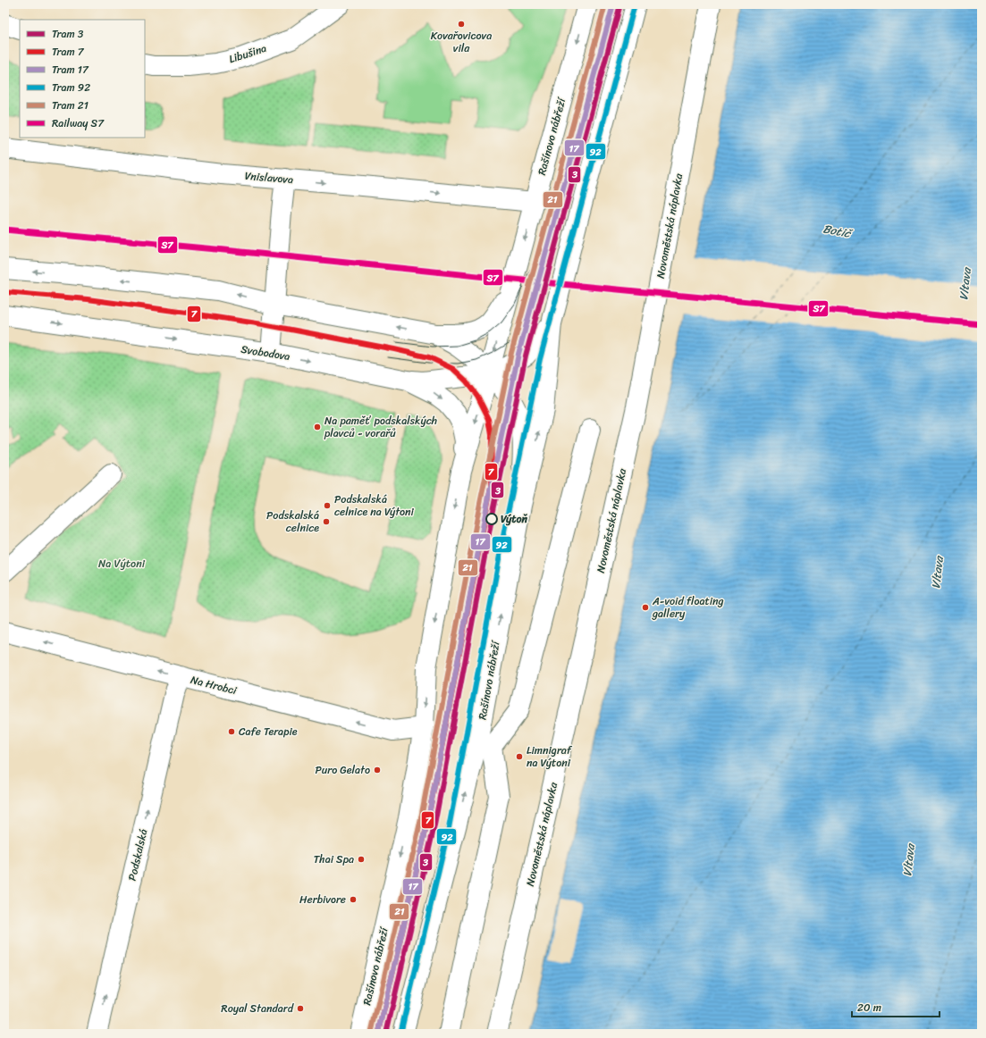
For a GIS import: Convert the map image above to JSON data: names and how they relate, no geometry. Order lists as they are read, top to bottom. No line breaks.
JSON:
{"streets":{"main road":["Libušina","Rašínovo nábřeží","Vnislavova","Novoměstská náplavka","Svobodova","Na Hrobci","Podskalská"]},"crossings":[["Rašínovo nábřeží","Vnislavova"],["Rašínovo nábřeží","Svobodova"],["Rašínovo nábřeží","Na Hrobci"],["Na Hrobci","Podskalská"]],"one_way":["Na Hrobci","Podskalská"],"water":["Botič","Vltava"],"parks":["Na Výtoni"],"places":["Kovařovicova vila","Na paměť podskalských plavců - vorařů","Podskalská celnice na Výtoni","Výtoň","Podskalská celnice","A-void floating gallery","Cafe Terapie","Limnigraf na Výtoni","Puro Gelato","Thai Spa","Herbivore","Royal Standard"],"lines":["tram line 3","tram line 17","tram line 21","tram line 92","rail line S7","tram line 7"],"legend":["Tram 3","Tram 7","Tram 17","Tram 92","Tram 21","Railway S7"],"scale_bar":"20 m"}
